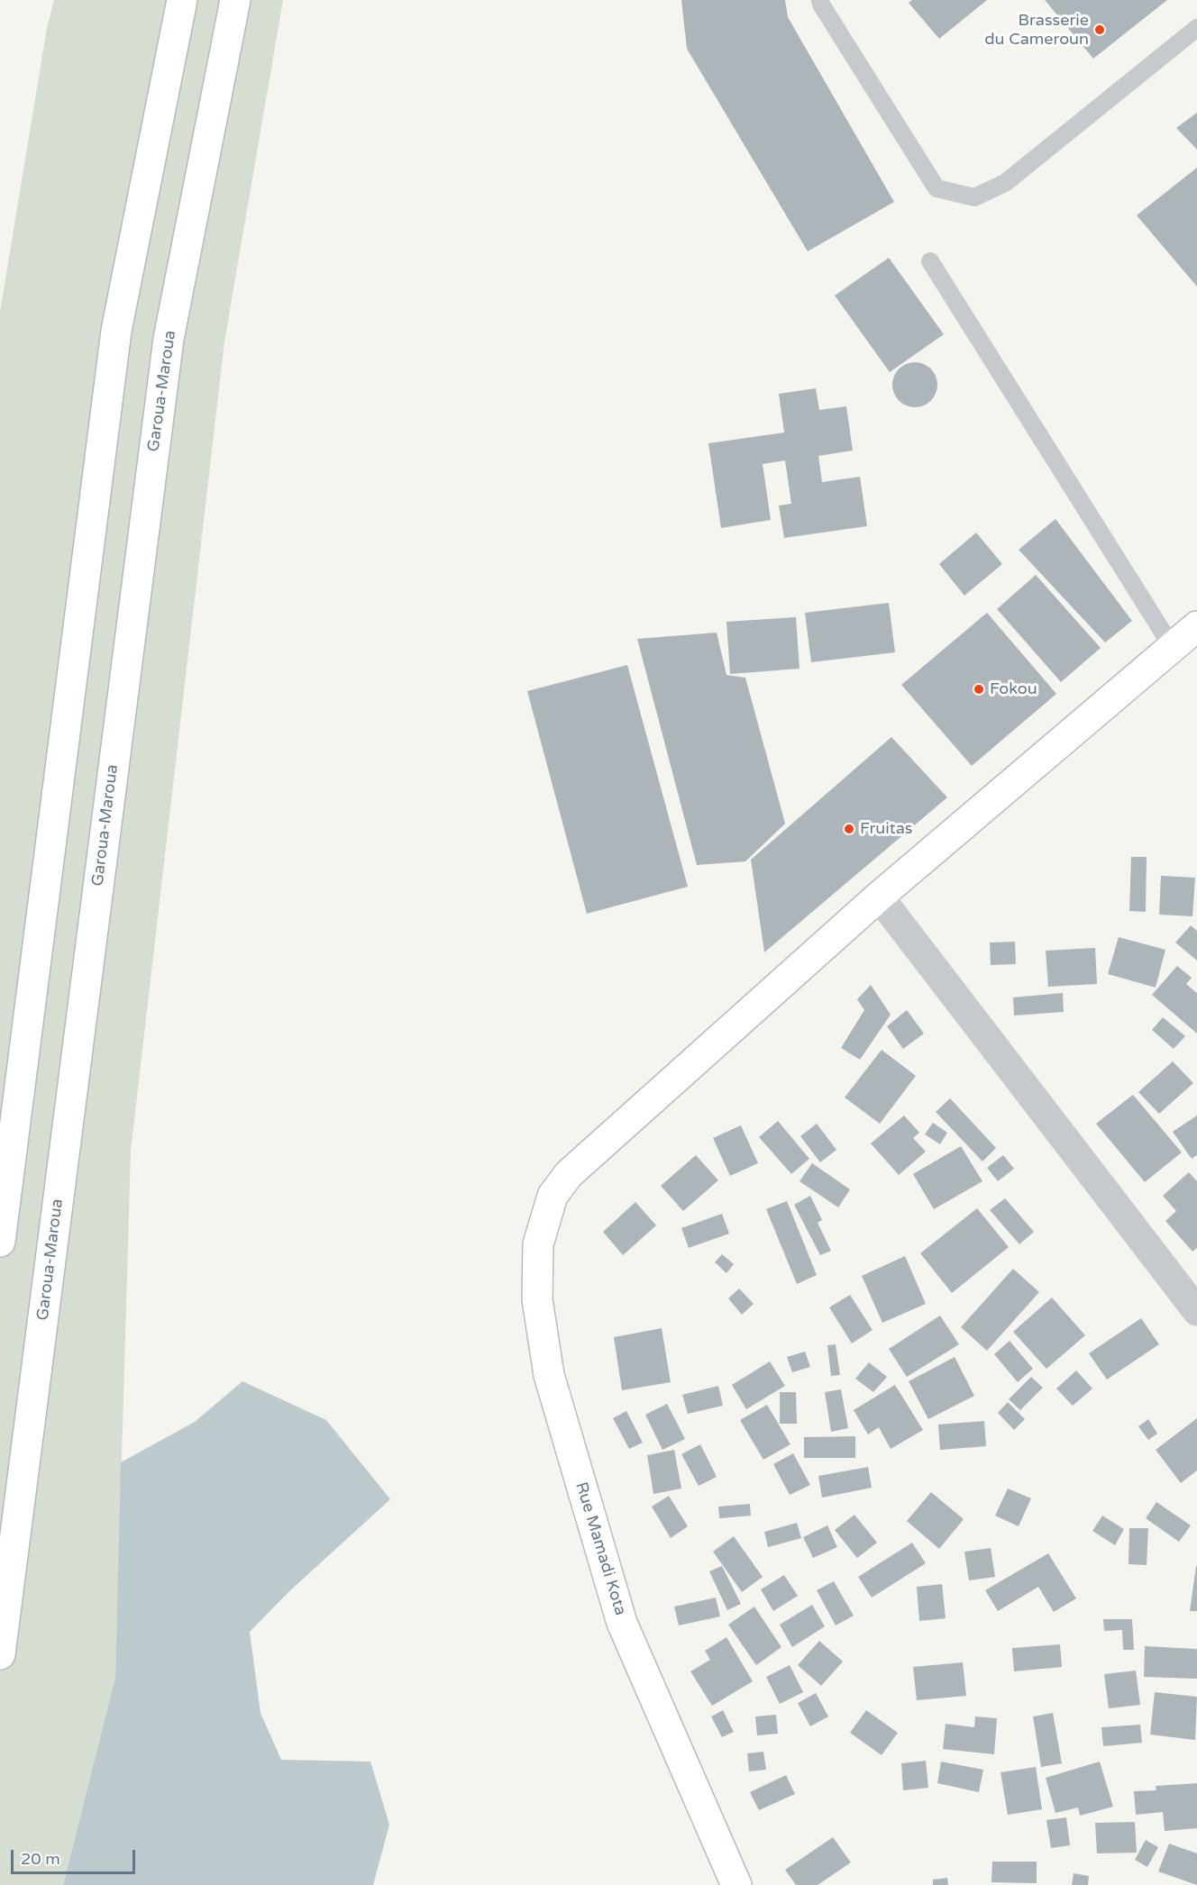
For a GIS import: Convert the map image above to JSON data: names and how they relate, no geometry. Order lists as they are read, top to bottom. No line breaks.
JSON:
{"streets":{"main road":["Garoua-Maroua","Rue Mamadi Kota"]},"places":["Brasserie du Cameroun","Fokou","Fruitas"],"scale_bar":"20 m"}
